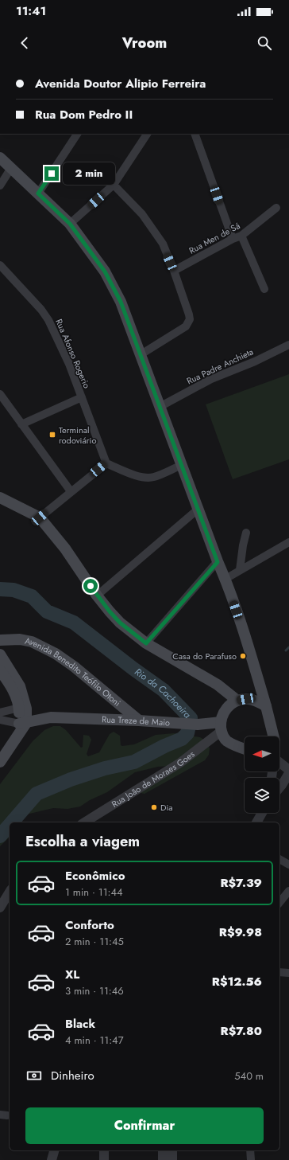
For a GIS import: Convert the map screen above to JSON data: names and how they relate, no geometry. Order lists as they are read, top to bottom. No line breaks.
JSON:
{"streets":{"main road":["Avenida Benedito Teófilo Otoni","Rua Treze de Maio"],"street":["Rua Men de Sá","Rua Afonso Rogerio","Rua Padre Anchieta","Rua João de Moraes Goes"]},"crossings":[["Avenida Benedito Teófilo Otoni","Rua Treze de Maio"],["Rua Treze de Maio","Rua João de Moraes Goes"]],"water":["Rio da Cachoeira"],"places":{"transit":["Terminal rodoviário"],"other":["Casa do Parafuso","Dia"]},"north":"left","page":{"status":"11:41","header":"Vroom","banner":["Avenida Doutor Alipio Ferreira","Rua Dom Pedro II"],"bubble":"2 min","heading":"Escolha a viagem","list":[{"name":"Econômico","note":"1 min · 11:44","value":"R$7.39"},{"name":"Conforto","note":"2 min · 11:45","value":"R$9.98"},{"name":"XL","note":"3 min · 11:46","value":"R$12.56"},{"name":"Black","note":"4 min · 11:47","value":"R$7.80"}],"pay":["Dinheiro","540 m"],"buttons":"Confirmar"}}
